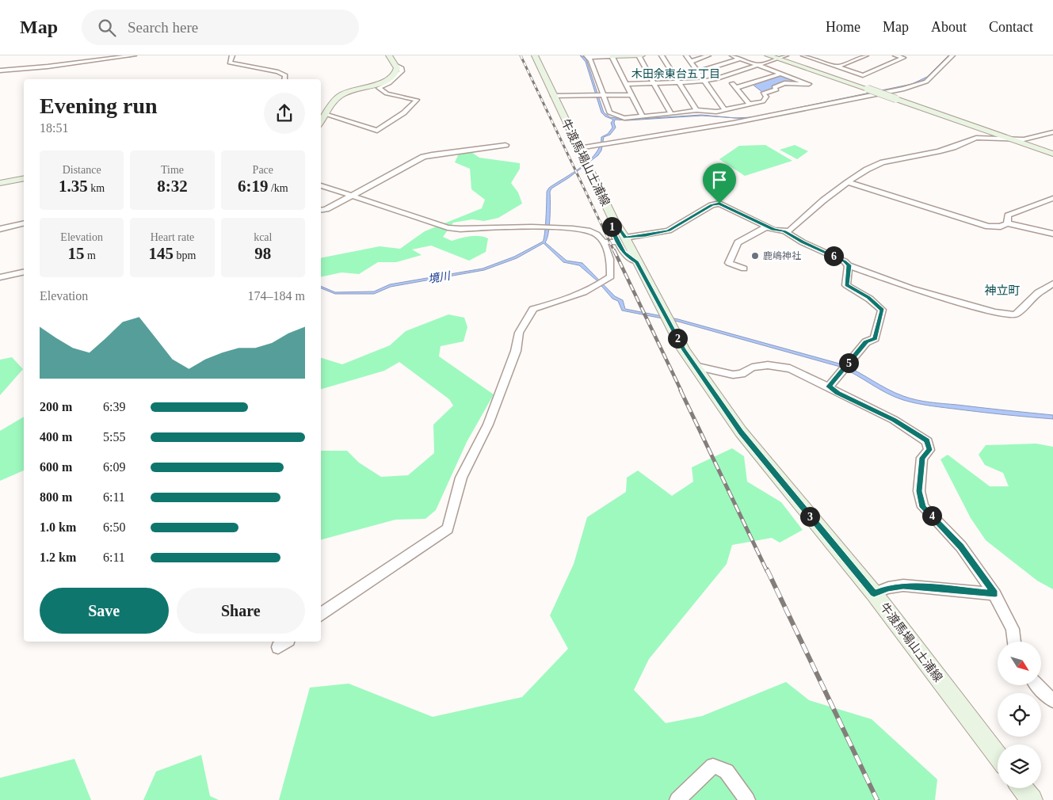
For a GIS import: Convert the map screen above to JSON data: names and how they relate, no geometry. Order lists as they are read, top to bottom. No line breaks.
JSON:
{"streets":{"main road":["牛渡馬場山土浦線"]},"districts":["木田余東台五丁目","神立町"],"water":["境川"],"places":["鹿嶋神社"],"north":"bottom right","page":{"header":"Map","search":"Search here","nav":["Home","Map","About","Contact"],"heading":["Evening run","18:51"],"stats":[["Distance","1.35 km"],["Time","8:32"],["Pace","6:19 /km"],["Elevation","15 m"],["Heart rate","145 bpm"],["kcal","98"]],"pins":["1","6","2","5","4","3"],"chart":["Elevation","174–184 m"],"list":[{"name":"200 m","note":"6:39"},{"name":"400 m","note":"5:55"},{"name":"600 m","note":"6:09"},{"name":"800 m","note":"6:11"},{"name":"1.0 km","note":"6:50"},{"name":"1.2 km","note":"6:11"}],"buttons":["Save","Share"]}}
